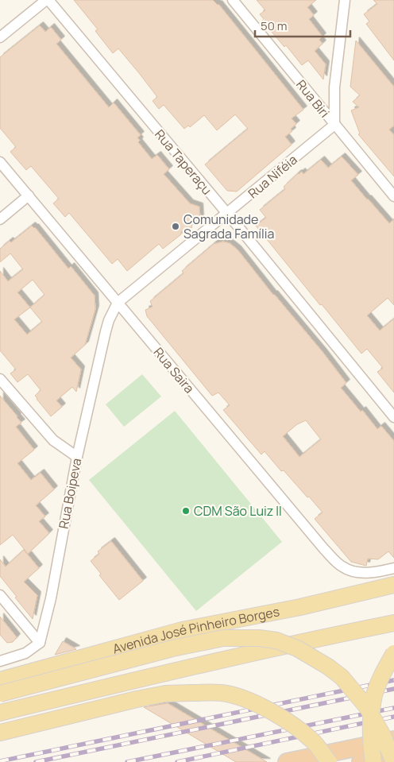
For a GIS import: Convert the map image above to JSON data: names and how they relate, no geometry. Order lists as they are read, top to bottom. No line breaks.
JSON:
{"streets":{"main road":["Avenida José Pinheiro Borges"],"street":["Rua Biri","Rua Taperaçu","Rua Niféia","Rua Saira","Rua Boipeva"]},"crossings":[["Rua Biri","Rua Niféia"],["Rua Taperaçu","Rua Niféia"],["Rua Niféia","Rua Saira"],["Rua Niféia","Rua Boipeva"],["Rua Saira","Rua Boipeva"]],"places":["Comunidade Sagrada Família","CDM São Luiz II"],"scale_bar":"50 m"}
